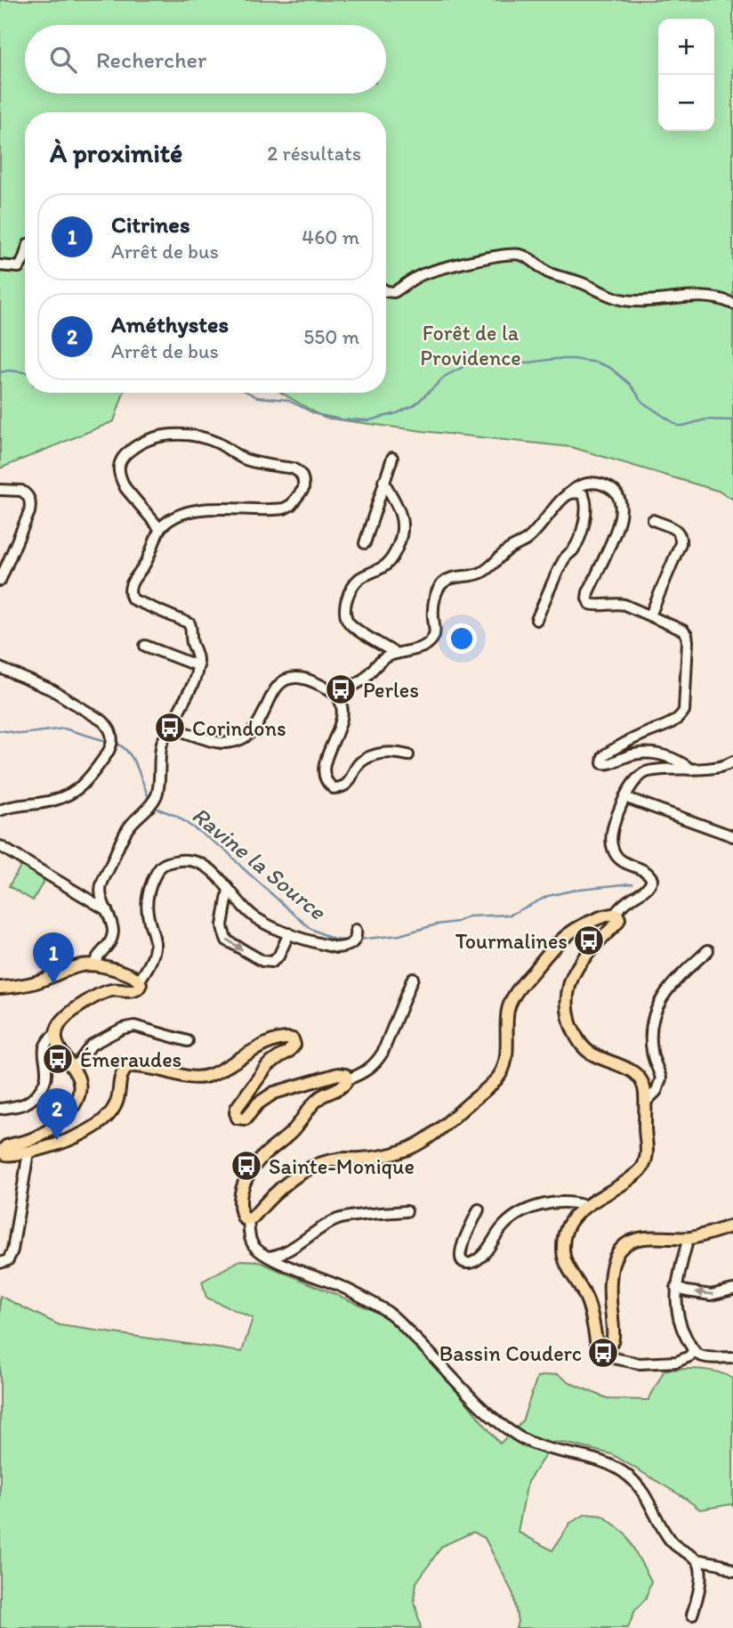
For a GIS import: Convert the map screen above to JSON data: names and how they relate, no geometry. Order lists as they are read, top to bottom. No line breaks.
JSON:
{"water":["Ravine la Source"],"parks":["Forêt de la Providence"],"places":{"bus stop":["Perles","Corindons","Tourmalines","Émeraudes","Sainte-Monique","Bassin Couderc"]},"page":{"map_buttons":["+","−"],"search":"Rechercher","heading":["À proximité","2 résultats"],"list":[{"mark":"1","name":"Citrines","note":"Arrêt de bus","value":"460 m"},{"mark":"2","name":"Améthystes","note":"Arrêt de bus","value":"550 m"}],"pins":["1","2"]}}
